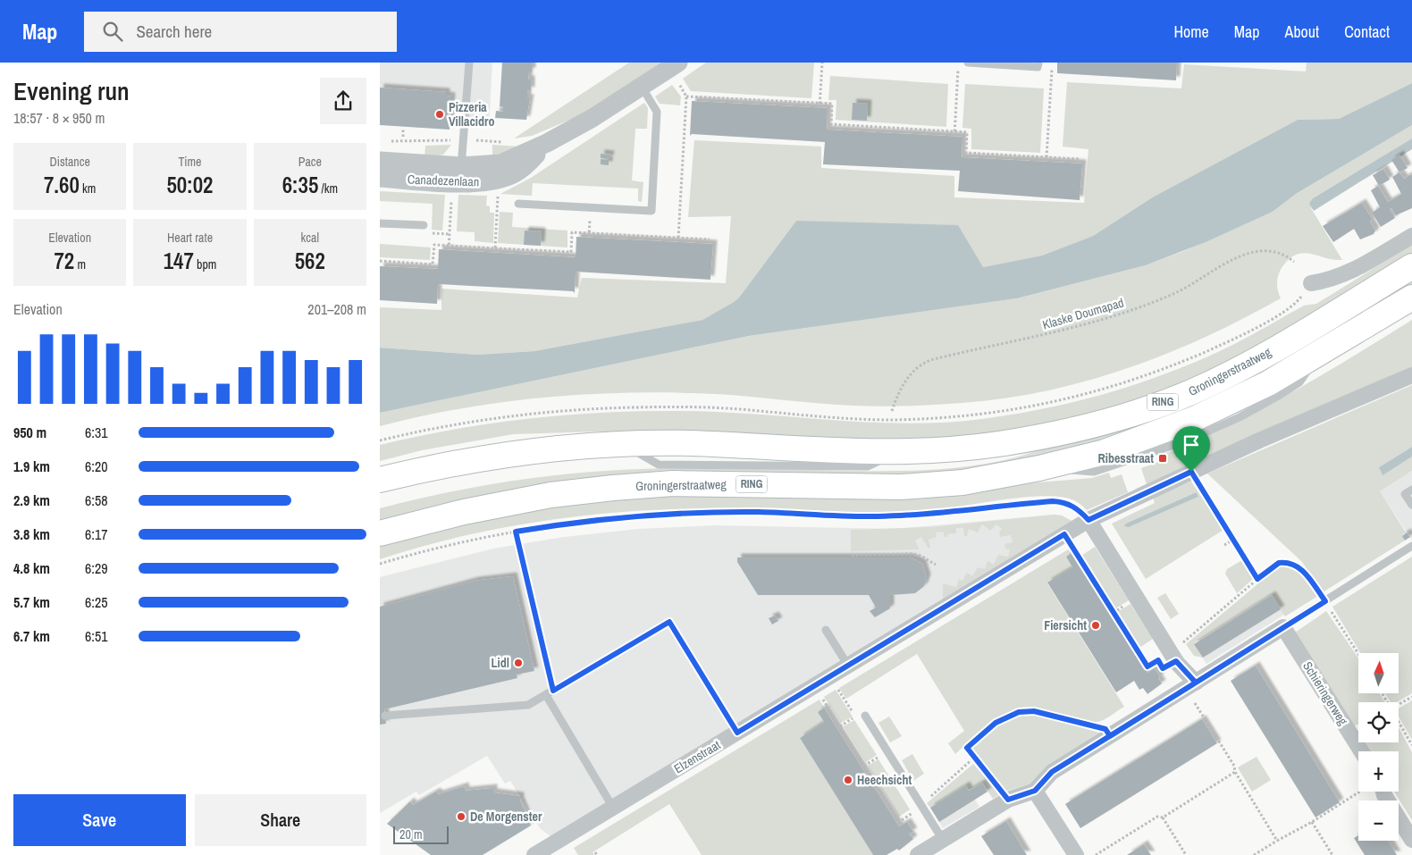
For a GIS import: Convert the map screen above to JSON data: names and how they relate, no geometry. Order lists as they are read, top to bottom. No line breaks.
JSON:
{"streets":{"main road":["Groningerstraatweg","RING"],"street":["Canadezenlaan","Schieringerweg","Elzenstraat"],"path":["Klaske Doumapad"]},"places":{"other":["Pizzeria Villacidro","Fiersicht","Lidl","Heechsicht","De Morgenster"],"transit":["Ribesstraat"]},"scale_bar":"20 m","north":"top","page":{"header":"Map","search":"Search here","nav":["Home","Map","About","Contact"],"heading":["Evening run","18:57 · 8 × 950 m"],"stats":[["Distance","7.60 km"],["Time","50:02"],["Pace","6:35 /km"],["Elevation","72 m"],["Heart rate","147 bpm"],["kcal","562"]],"chart":["Elevation","201–208 m"],"list":[{"name":"950 m","note":"6:31"},{"name":"1.9 km","note":"6:20"},{"name":"2.9 km","note":"6:58"},{"name":"3.8 km","note":"6:17"},{"name":"4.8 km","note":"6:29"},{"name":"5.7 km","note":"6:25"},{"name":"6.7 km","note":"6:51"}],"map_buttons":["+","−"],"buttons":["Save","Share"],"scale":"20 m"}}
